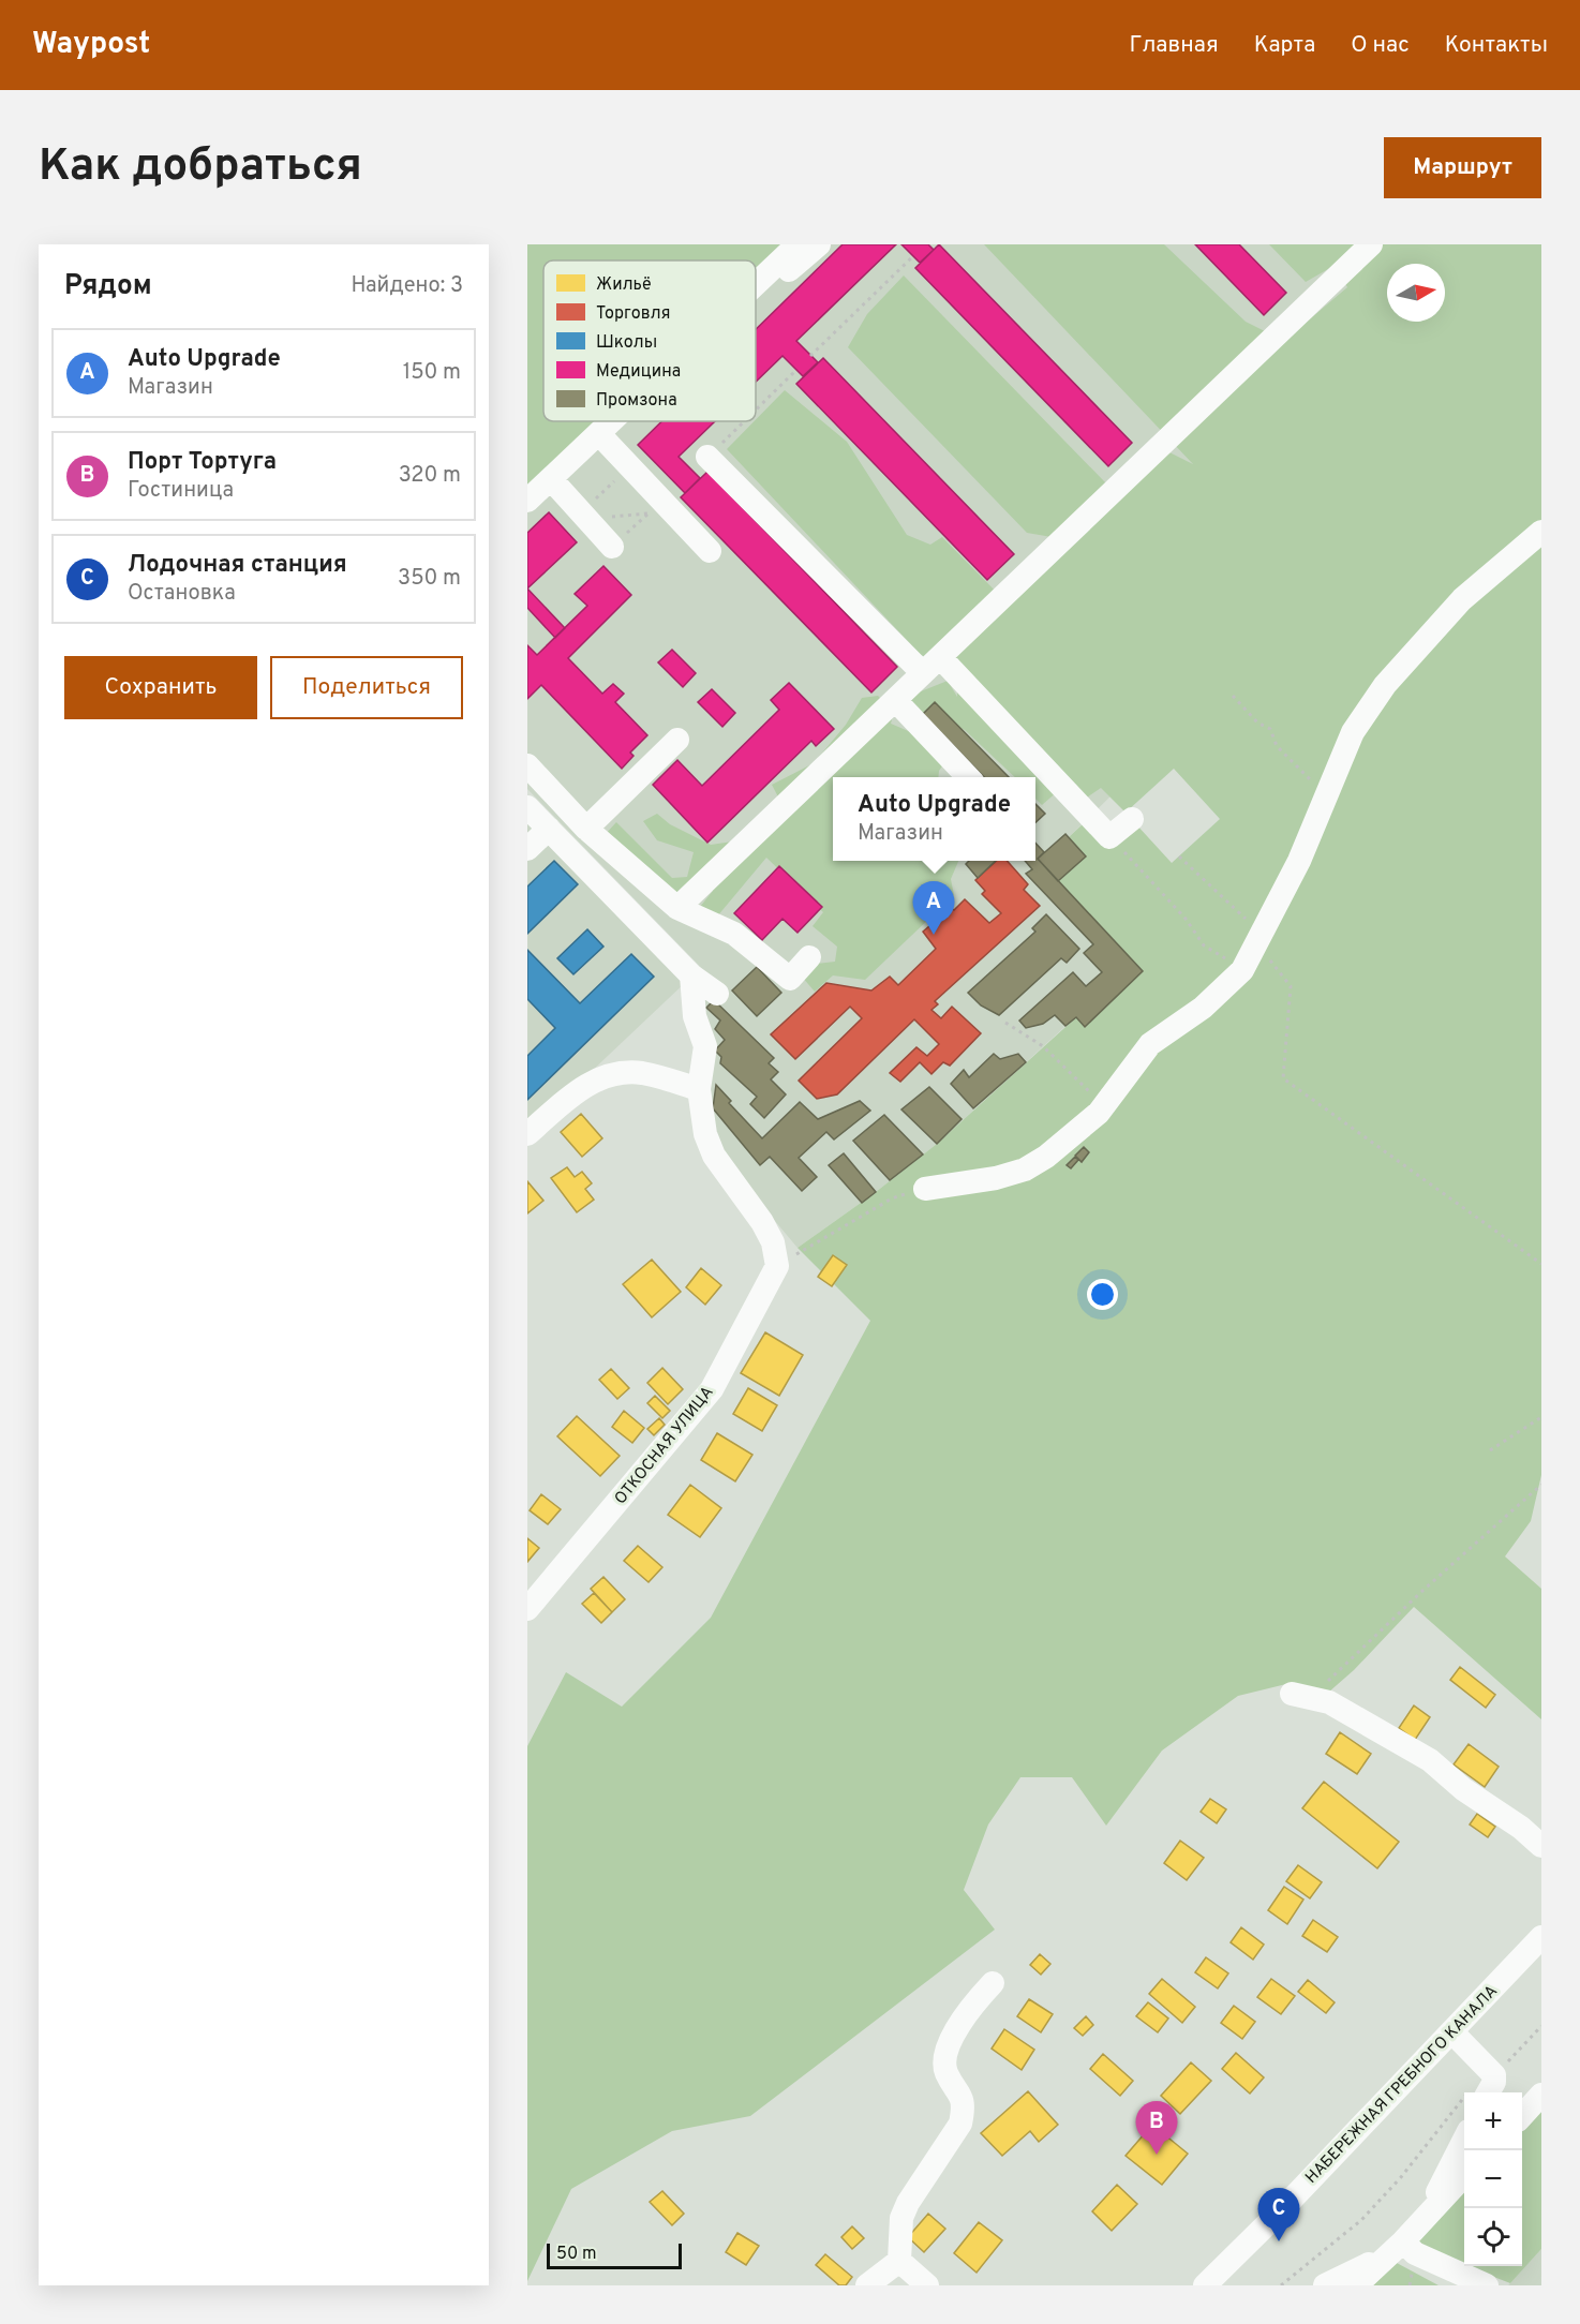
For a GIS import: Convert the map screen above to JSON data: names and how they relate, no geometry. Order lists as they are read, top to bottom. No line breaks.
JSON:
{"streets":{"street":["ОТКОСНАЯ УЛИЦА","НАБЕРЕЖНАЯ ГРЕБНОГО КАНАЛА"]},"legend":["Жильё","Торговля","Школы","Медицина","Промзона"],"scale_bar":"50 m","north":"right","page":{"header":"Waypost","nav":["Главная","Карта","О нас","Контакты"],"buttons":["Маршрут",["Сохранить","Поделиться"]],"title":"Как добраться","heading":["Рядом","Найдено: 3"],"list":[{"mark":"A","name":"Auto Upgrade","note":"Магазин","value":"150 m"},{"mark":"B","name":"Порт Тортуга","note":"Гостиница","value":"320 m"},{"mark":"C","name":"Лодочная станция","note":"Остановка","value":"350 m"}],"popup":["Auto Upgrade","Магазин"],"pins":["A","B","C"],"map_buttons":["+","−"],"scale":"50 m"}}
